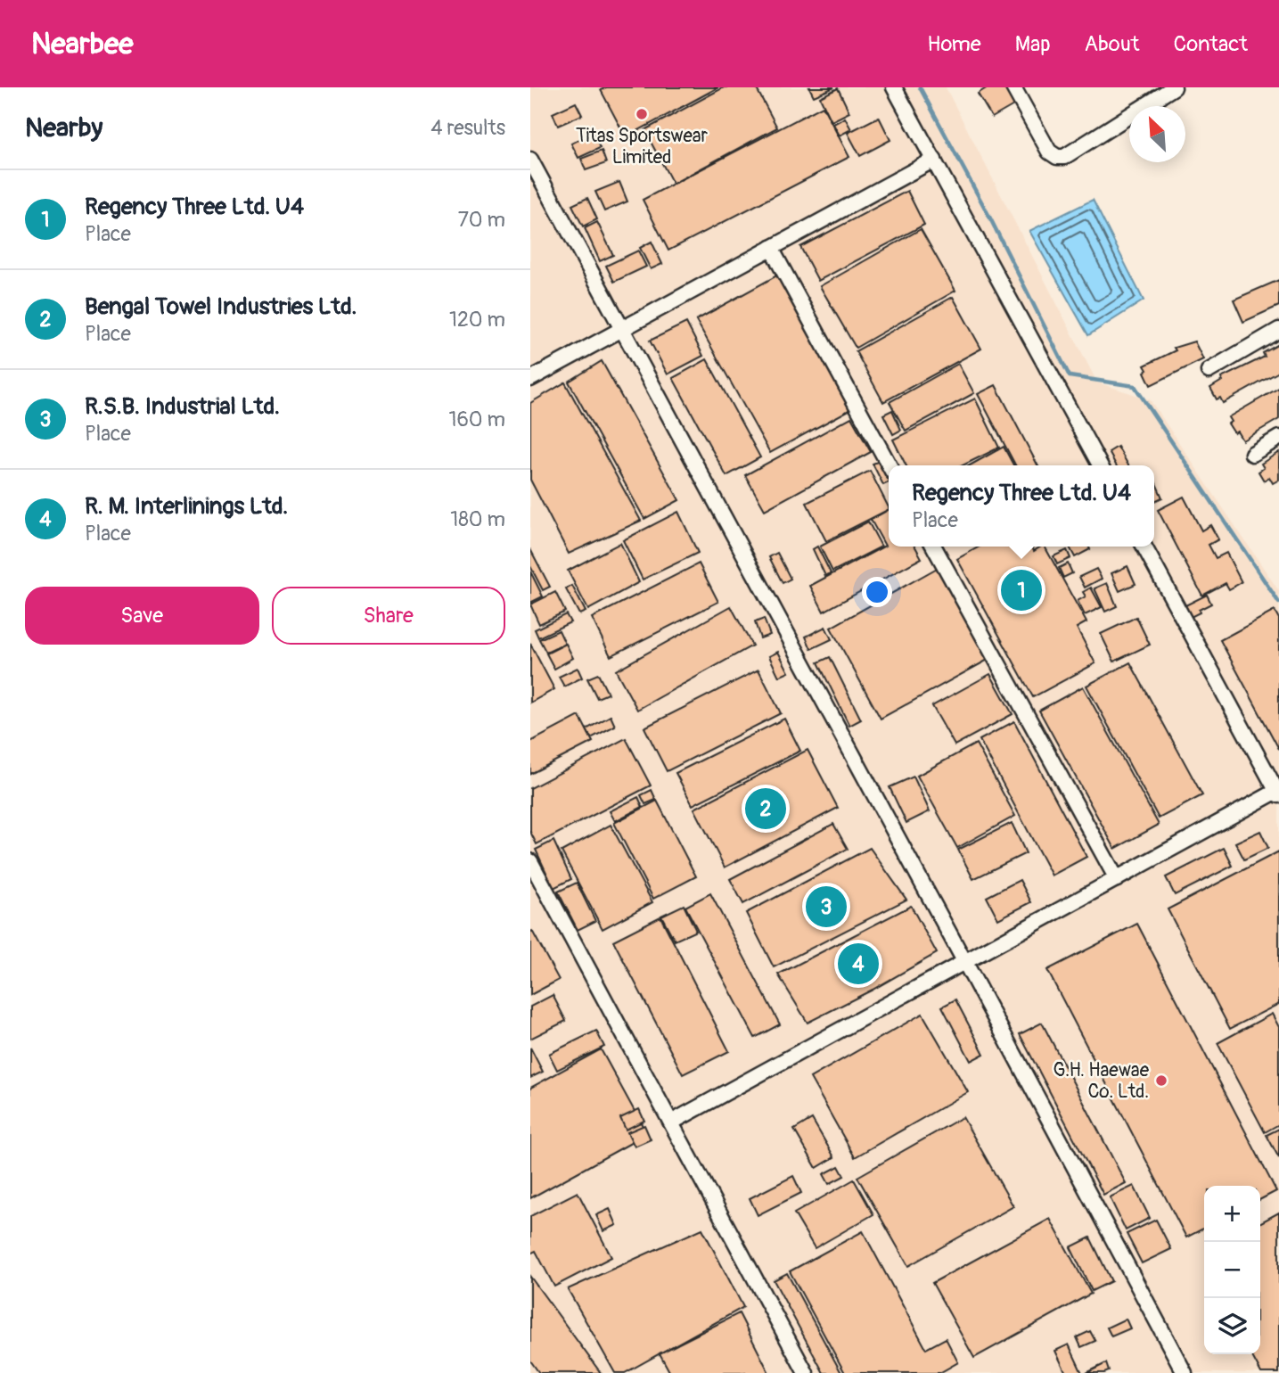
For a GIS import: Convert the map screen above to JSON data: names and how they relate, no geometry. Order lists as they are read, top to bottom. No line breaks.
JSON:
{"places":["Titas Sportswear Limited","G.H. Haewae Co. Ltd."],"north":"top left","page":{"header":"Nearbee","nav":["Home","Map","About","Contact"],"heading":["Nearby","4 results"],"list":[{"mark":"1","name":"Regency Three Ltd. U4","note":"Place","value":"70 m"},{"mark":"2","name":"Bengal Towel Industries Ltd.","note":"Place","value":"120 m"},{"mark":"3","name":"R.S.B. Industrial Ltd.","note":"Place","value":"160 m"},{"mark":"4","name":"R. M. Interlinings Ltd.","note":"Place","value":"180 m"}],"popup":["Regency Three Ltd. U4","Place"],"pins":["1","2","3","4"],"buttons":["Save","Share"],"map_buttons":["+","−"]}}
